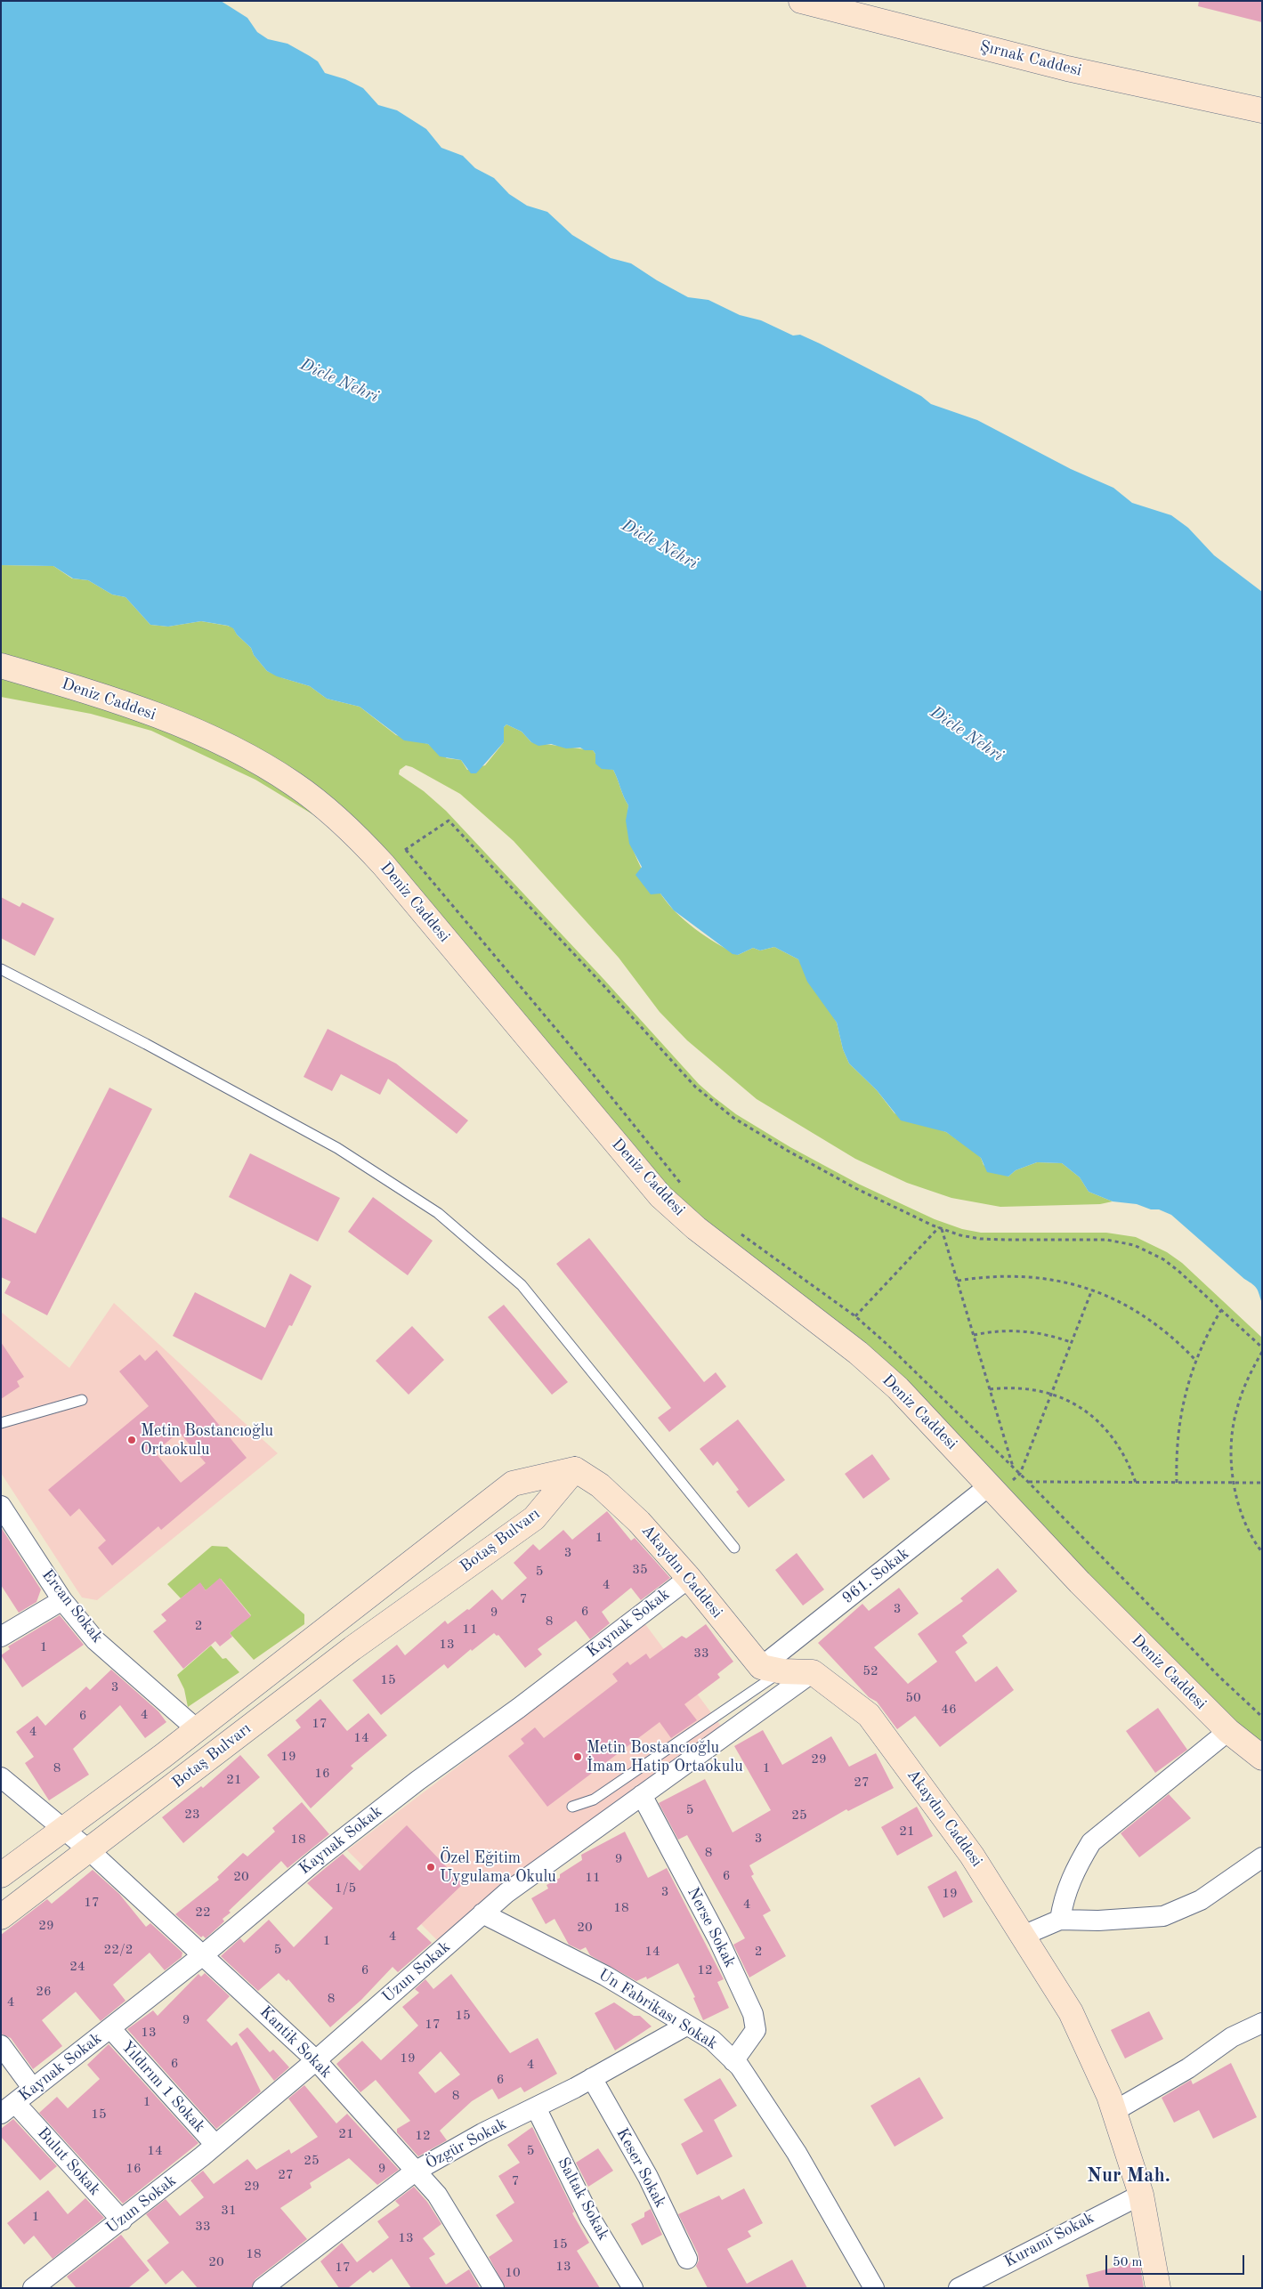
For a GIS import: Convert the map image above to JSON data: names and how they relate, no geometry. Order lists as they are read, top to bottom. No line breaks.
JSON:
{"streets":{"street":["Şırnak Caddesi","Deniz Caddesi","Botaş Bulvarı","Akaydın Caddesi","961. Sokak","Ercan Sokak","Kaynak Sokak","Nerse Sokak","Uzun Sokak","Un Fabrikası Sokak","Kantik Sokak","Yıldırım 1 Sokak","Özgür Sokak","Bulut Sokak","Keser Sokak","Saltak Sokak","Kurami Sokak"]},"crossings":[["Deniz Caddesi","961. Sokak"],["Botaş Bulvarı","Akaydın Caddesi"],["Botaş Bulvarı","Ercan Sokak"],["Botaş Bulvarı","Kantik Sokak"],["Akaydın Caddesi","961. Sokak"],["Akaydın Caddesi","Kaynak Sokak"],["Akaydın Caddesi","Uzun Sokak"],["Akaydın Caddesi","Kurami Sokak"],["Kaynak Sokak","Kantik Sokak"],["Kaynak Sokak","Yıldırım 1 Sokak"],["Kaynak Sokak","Bulut Sokak"],["Nerse Sokak","Uzun Sokak"],["Nerse Sokak","Un Fabrikası Sokak"],["Uzun Sokak","Un Fabrikası Sokak"],["Uzun Sokak","Kantik Sokak"],["Uzun Sokak","Yıldırım 1 Sokak"],["Uzun Sokak","Bulut Sokak"],["Un Fabrikası Sokak","Özgür Sokak"],["Kantik Sokak","Özgür Sokak"],["Özgür Sokak","Keser Sokak"],["Özgür Sokak","Saltak Sokak"]],"districts":["Nur Mah."],"water":["Dicle Nehri"],"places":["Metin Bostancıoğlu Ortaokulu","Metin Bostancıoğlu İmam Hatip Ortaokulu","Özel Eğitim Uygulama Okulu"],"house_numbers":["1","3","35","5","4","7","3","6","9","8","2","11","13","1","33","52","15","3","50","46","4","6","17","4","14","19","29","8","1","16","21","27","5","23","25","21","3","18","8","9","6","20","11","1/5","3","19","17","4","18","22","29","20","4","1","22/2","5","14","2","24","6","12","26","8","4","15","9","17","13","19","6","4","6","8","1","15","21","12","14","5","25","16","9","27","7","29","31","1","33","13","15","18","20","13","17","10"],"scale_bar":"50 m"}
